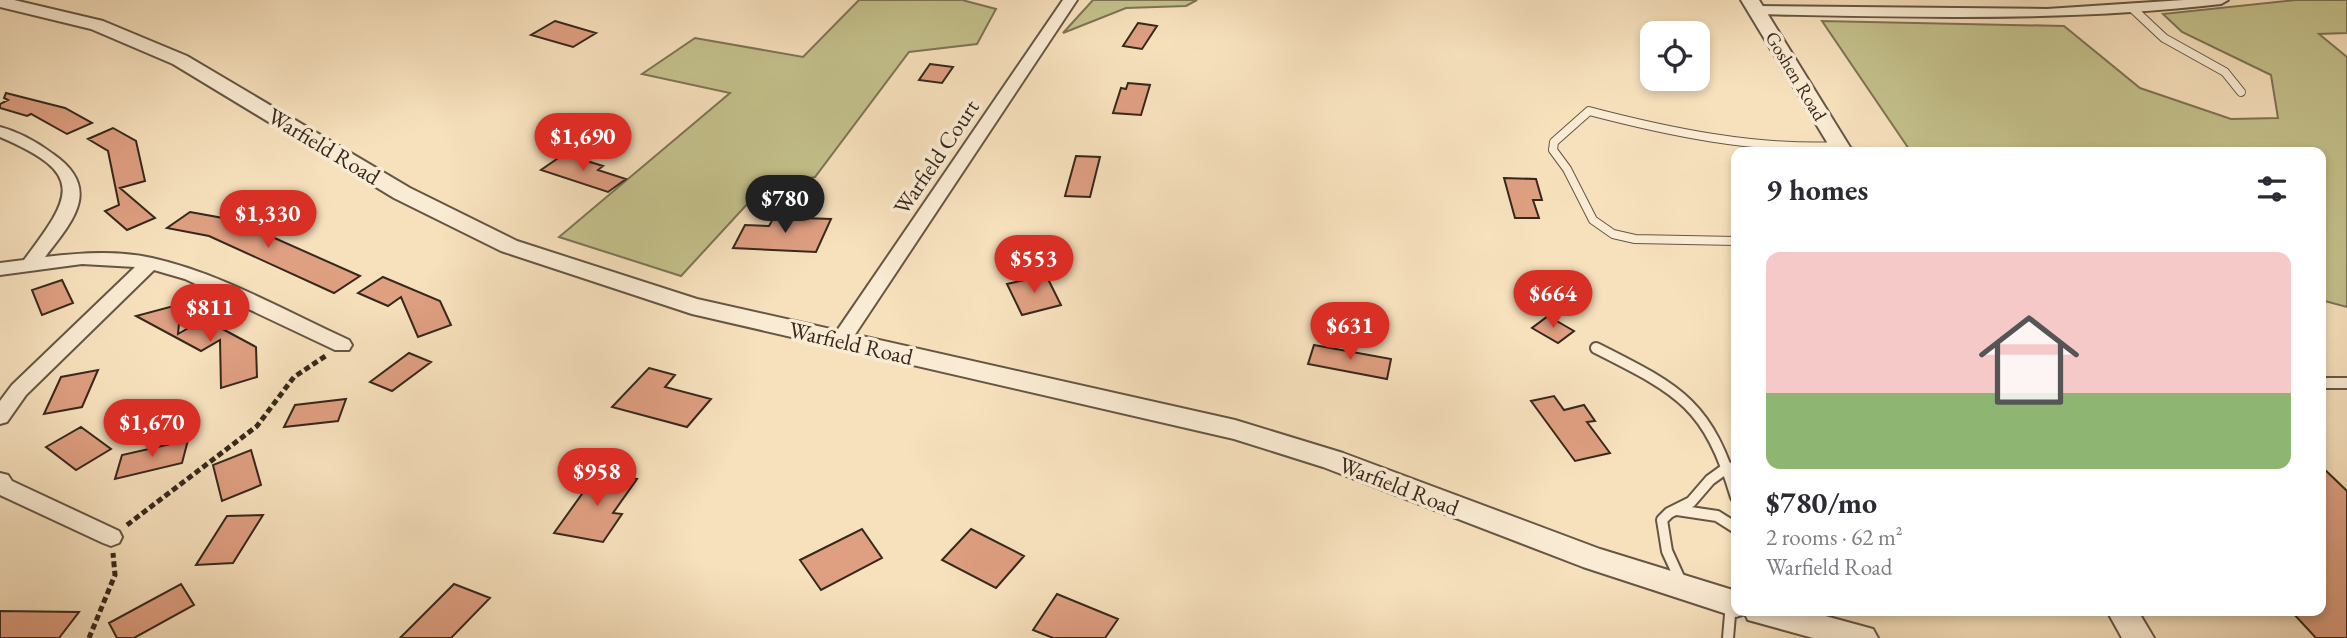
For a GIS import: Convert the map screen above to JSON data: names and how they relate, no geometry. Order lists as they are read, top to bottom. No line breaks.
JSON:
{"streets":{"street":["Goshen Road","Warfield Road","Warfield Court"]},"crossings":[["Warfield Road","Warfield Court"]],"page":{"price":["$1,690","$780","$1,330","$553","$664","$811","$631","$1,670","$958"],"heading":"9 homes","list":[{"name":"$780/mo","note":"2 rooms · 62 m² · Warfield Road"}]}}
